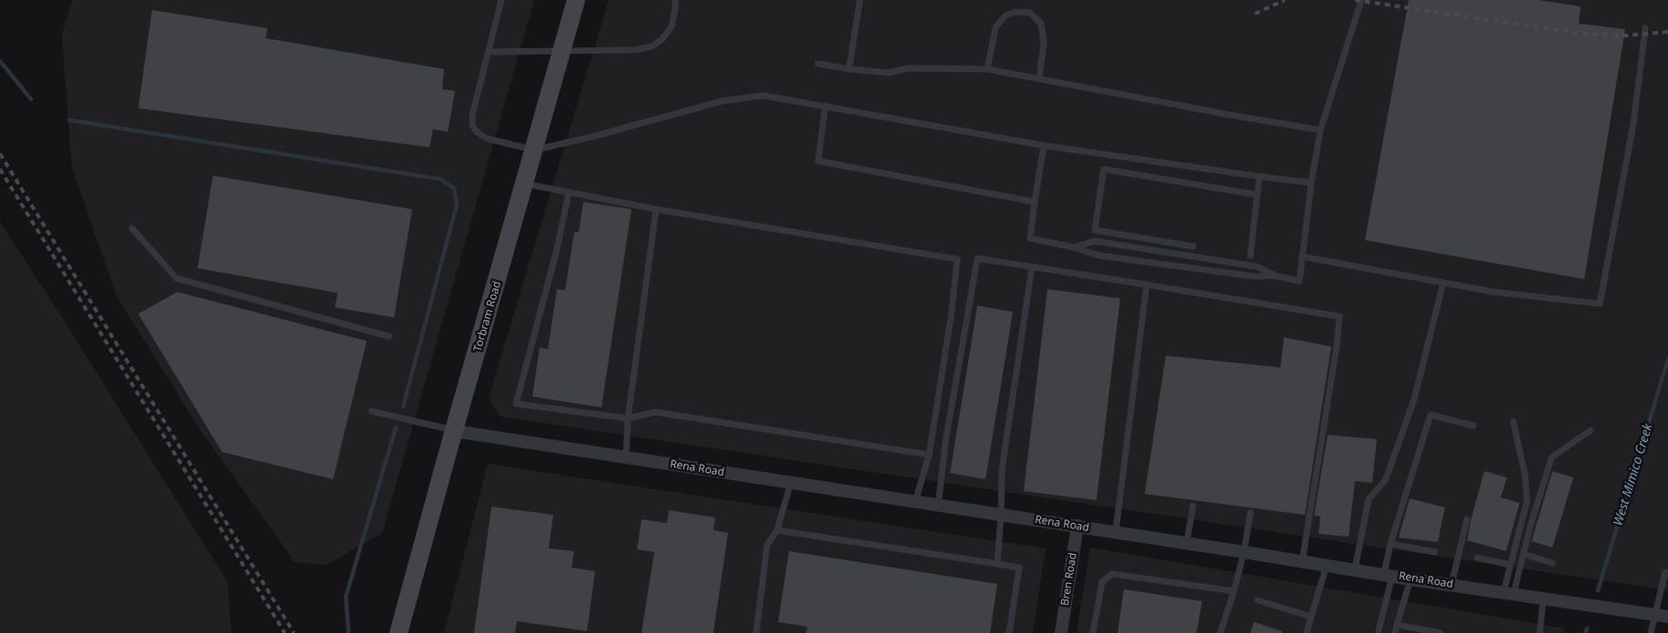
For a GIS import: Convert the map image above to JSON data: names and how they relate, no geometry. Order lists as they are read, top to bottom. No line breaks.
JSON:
{"streets":{"main road":["Torbram Road"],"street":["Rena Road","Bren Road"]},"crossings":[["Torbram Road","Rena Road"],["Rena Road","Bren Road"]],"water":["West Mimico Creek"]}
